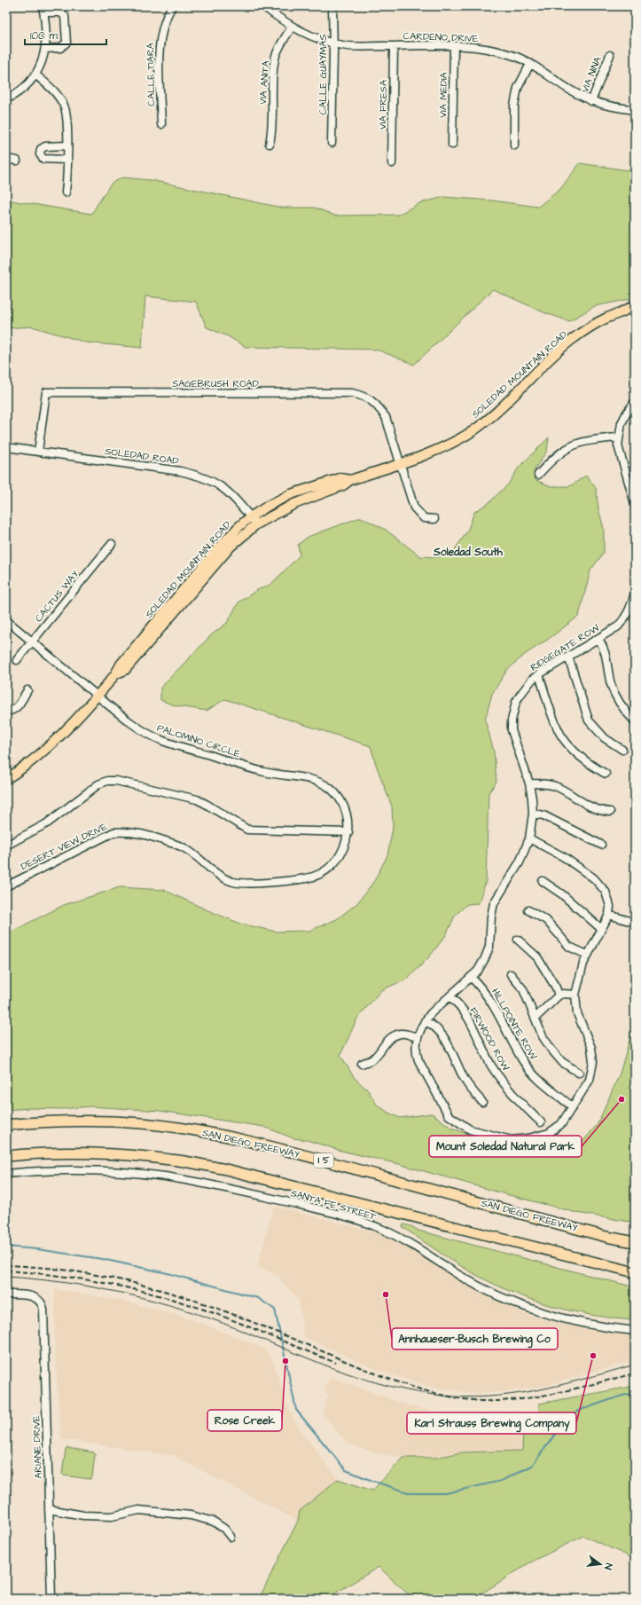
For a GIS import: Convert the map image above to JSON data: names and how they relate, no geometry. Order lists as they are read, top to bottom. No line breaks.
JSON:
{"streets":{"highway":["SAN DIEGO FREEWAY","I 5"],"main road":["SOLEDAD MOUNTAIN ROAD"],"street":["CARDENO DRIVE","CALLE TIARA","CALLE GUAYMAS","VIA NINA","VIA ANITA","VIA MEDIA","VIA FRESA","SAGEBRUSH ROAD","SOLEDAD ROAD","CACTUS WAY","RIDGEGATE ROW","PALOMINO CIRCLE","DESERT VIEW DRIVE","HILLPOINTE ROW","FIRWOOD ROW","SANTA FE STREET","ARIANE DRIVE"]},"crossings":[["CARDENO DRIVE","CALLE GUAYMAS"],["CARDENO DRIVE","VIA NINA"],["CARDENO DRIVE","VIA ANITA"],["CARDENO DRIVE","VIA MEDIA"],["CARDENO DRIVE","VIA FRESA"],["SOLEDAD MOUNTAIN ROAD","SAGEBRUSH ROAD"],["SOLEDAD MOUNTAIN ROAD","SOLEDAD ROAD"],["SOLEDAD MOUNTAIN ROAD","PALOMINO CIRCLE"],["SAGEBRUSH ROAD","SOLEDAD ROAD"],["CACTUS WAY","PALOMINO CIRCLE"],["RIDGEGATE ROW","HILLPOINTE ROW"],["RIDGEGATE ROW","FIRWOOD ROW"],["PALOMINO CIRCLE","DESERT VIEW DRIVE"]],"districts":["Soledad South"],"places":["Mount Soledad Natural Park","Annhaueser-Busch Brewing Co","Karl Strauss Brewing Company","Rose Creek"],"scale_bar":"100 m","north":"right"}
